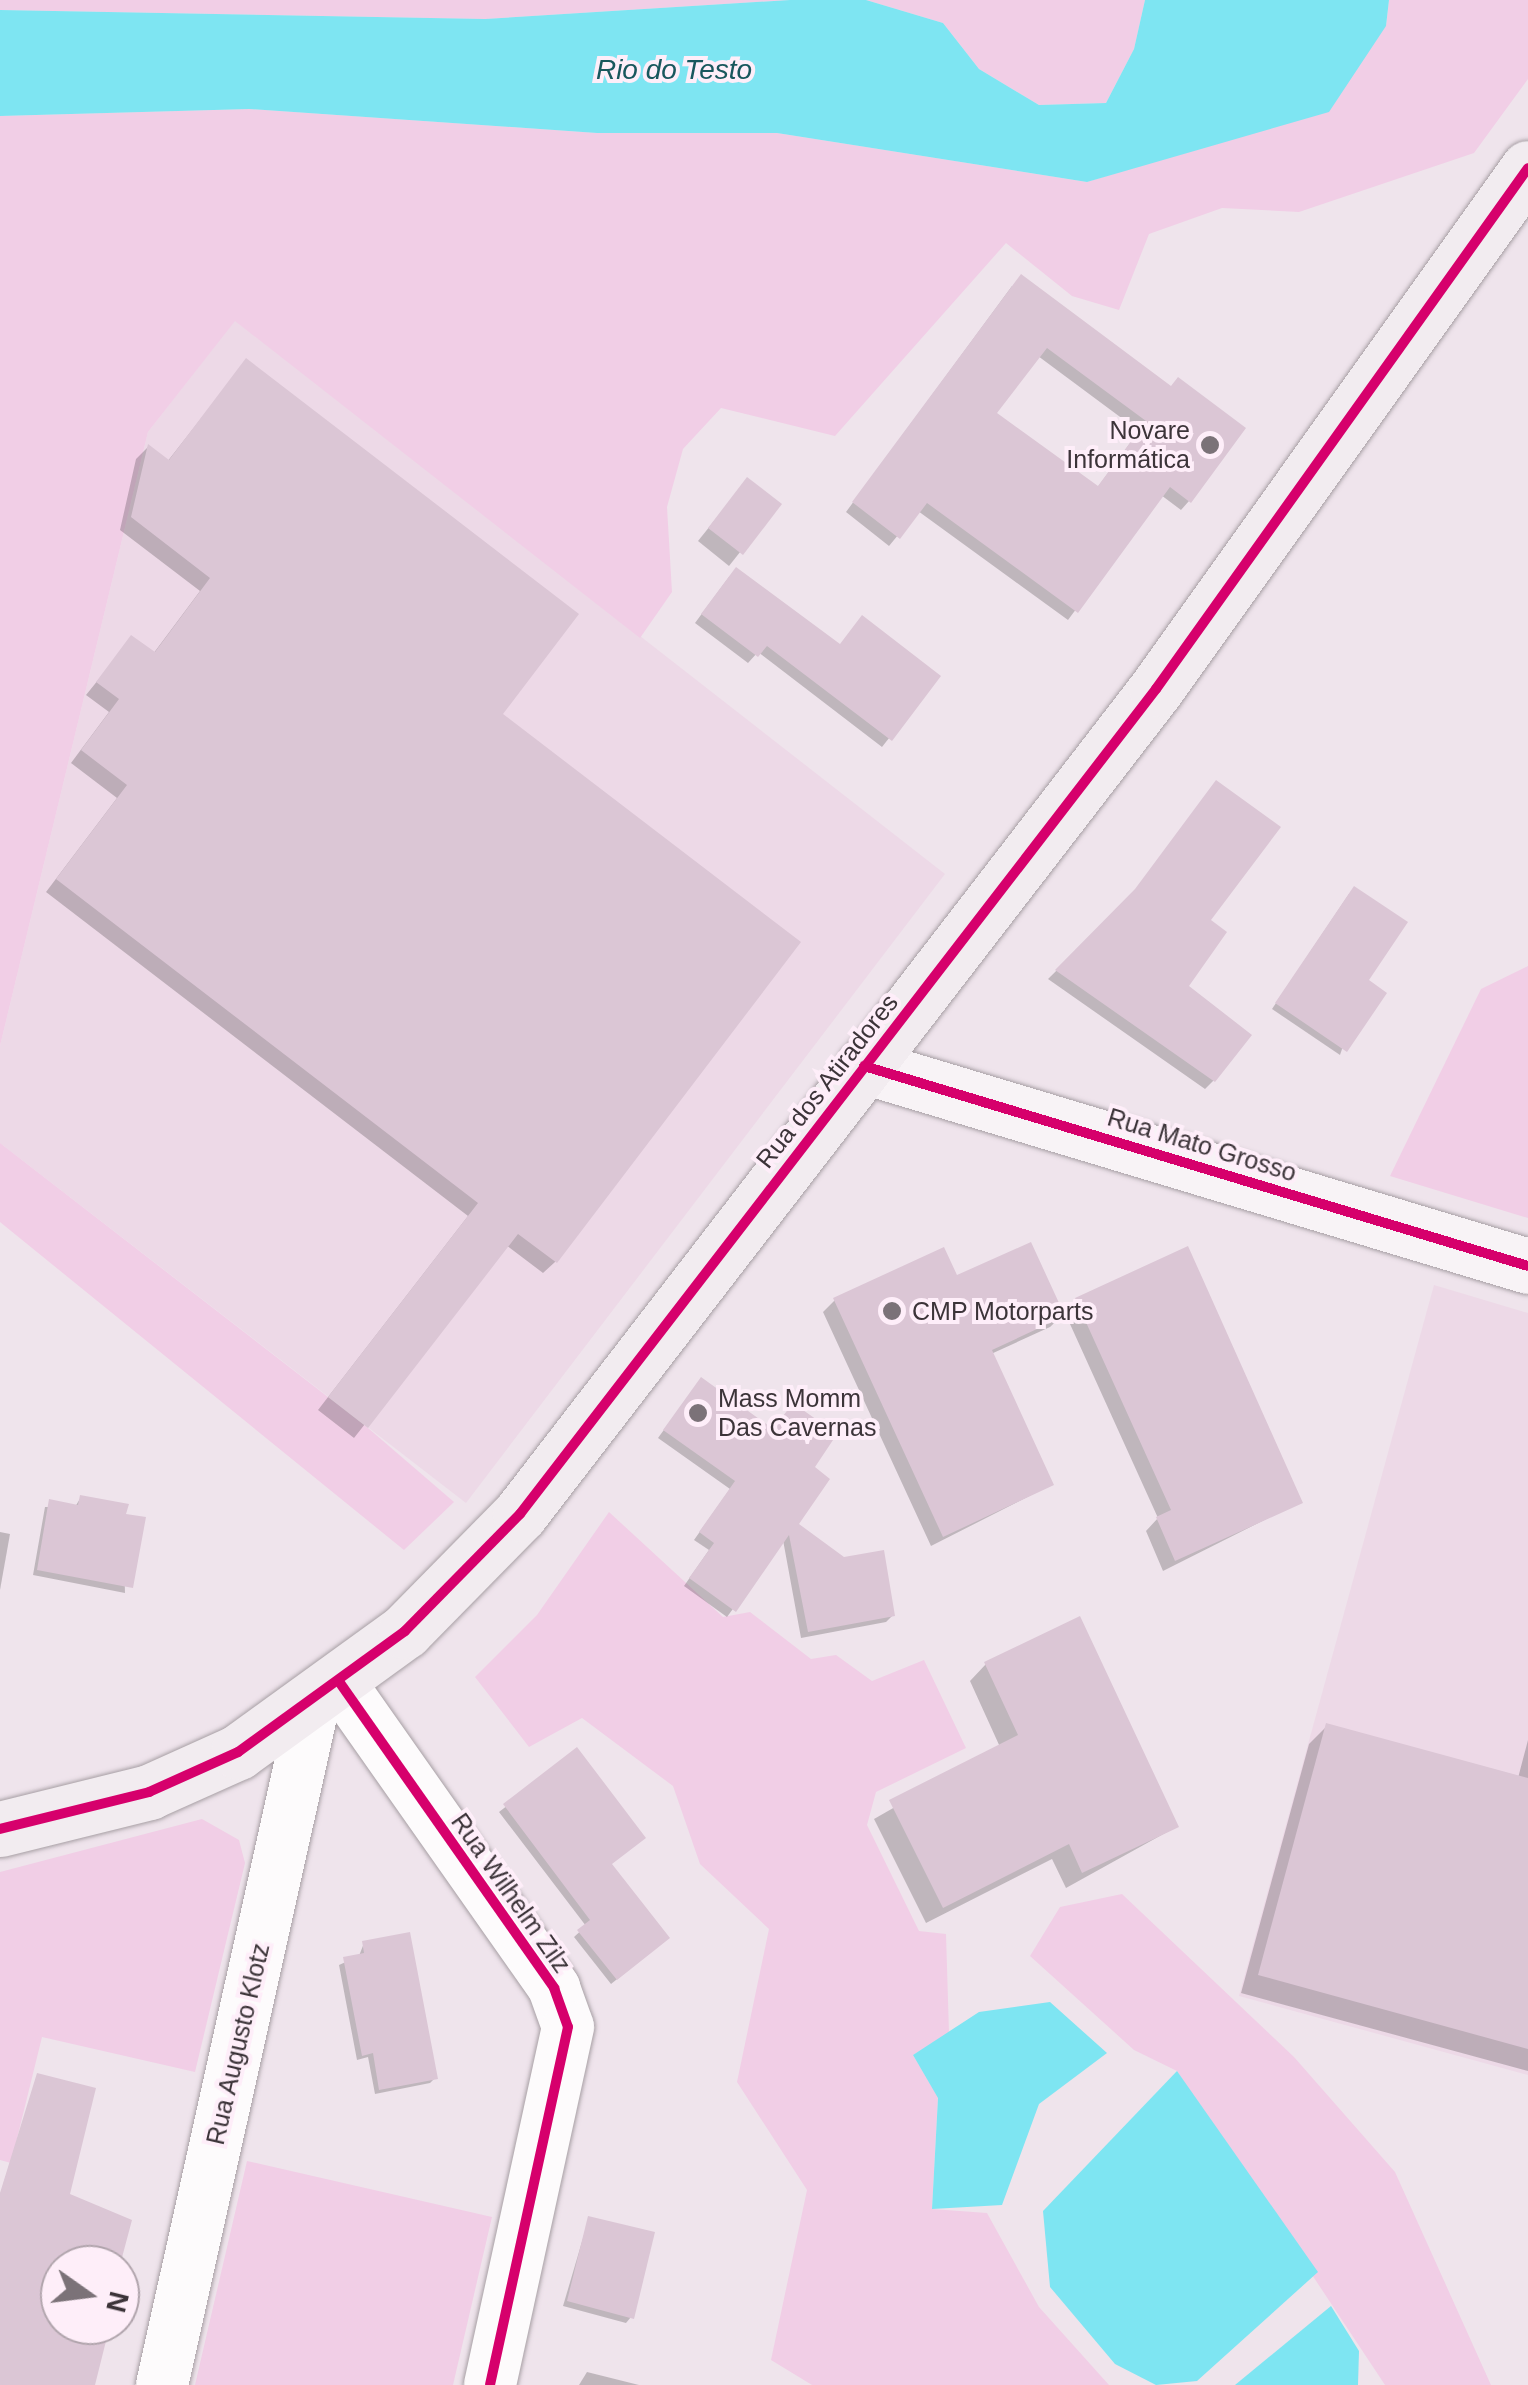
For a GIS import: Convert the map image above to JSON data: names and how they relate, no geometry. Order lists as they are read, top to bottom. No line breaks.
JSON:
{"streets":{"main road":["Rua dos Atiradores"],"street":["Rua Mato Grosso","Rua Wilhelm Zilz","Rua Augusto Klotz"]},"crossings":[["Rua dos Atiradores","Rua Mato Grosso"],["Rua dos Atiradores","Rua Wilhelm Zilz"],["Rua dos Atiradores","Rua Augusto Klotz"],["Rua Wilhelm Zilz","Rua Augusto Klotz"]],"water":["Rio do Testo"],"places":["Novare Informática","CMP Motorparts","Mass Momm Das Cavernas"],"north":"right"}
